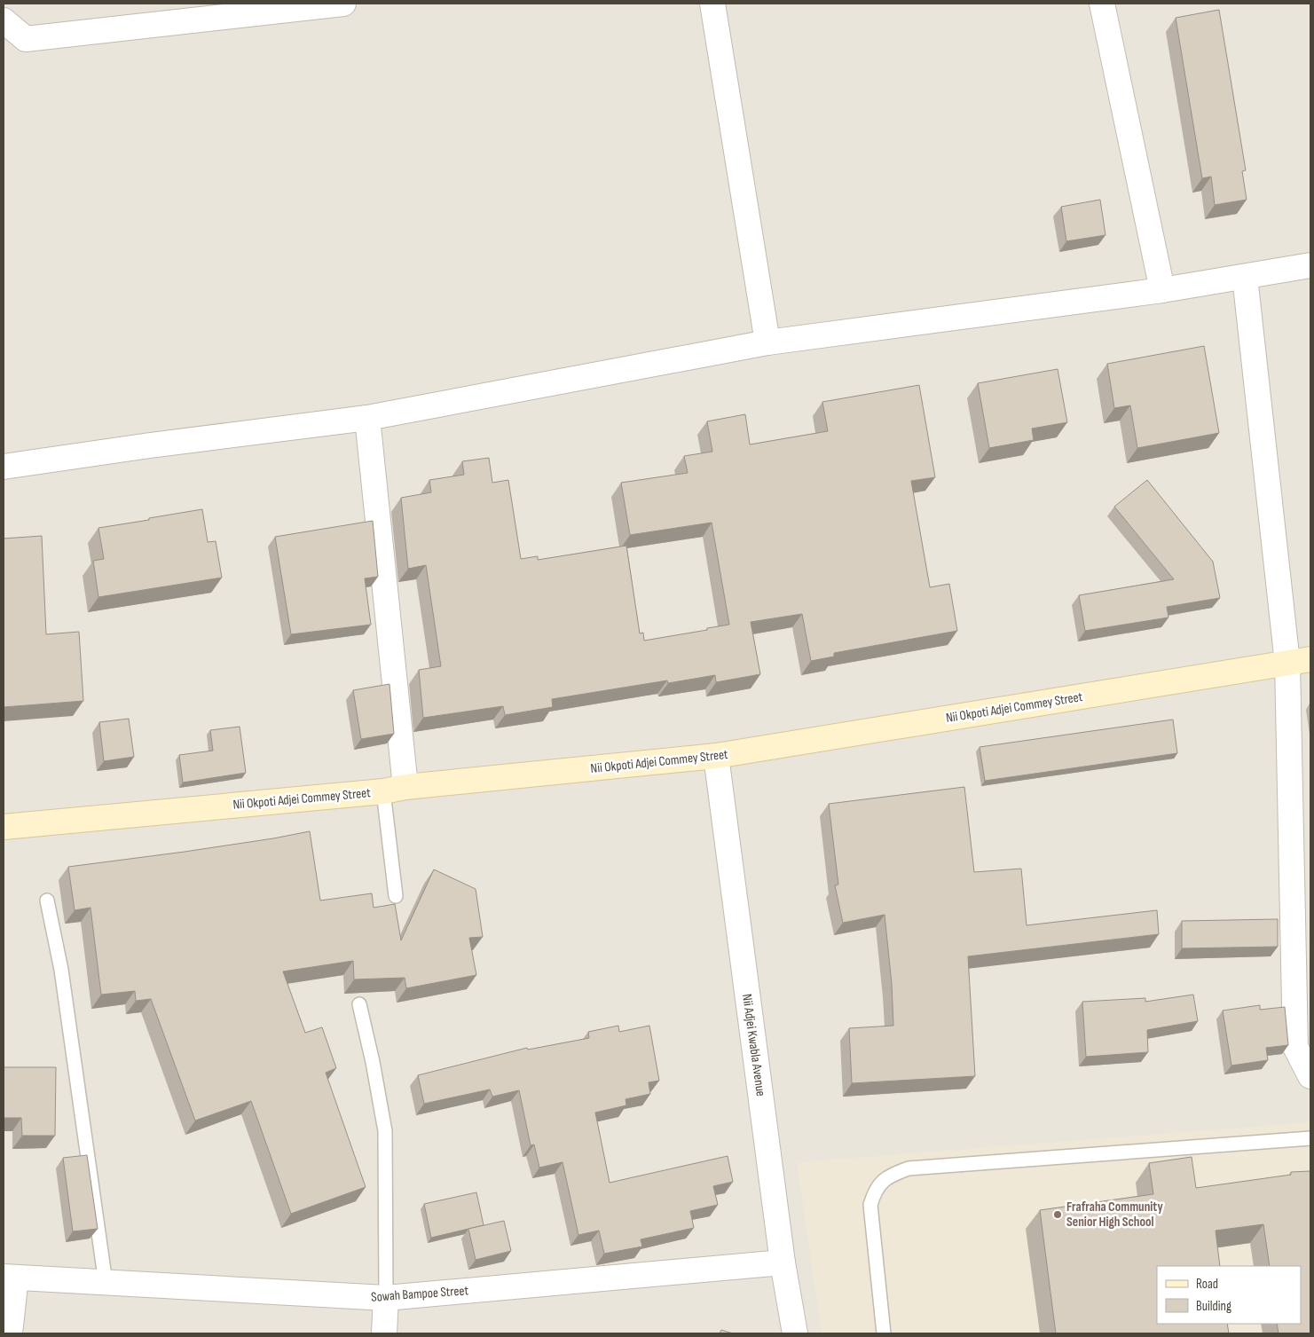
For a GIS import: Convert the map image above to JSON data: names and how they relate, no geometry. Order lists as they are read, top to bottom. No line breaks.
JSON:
{"streets":{"street":["Nii Okpoti Adjei Commey Street","Nii Adjei Kwabla Avenue","Sowah Bampoe Street"]},"crossings":[["Nii Okpoti Adjei Commey Street","Nii Adjei Kwabla Avenue"],["Nii Adjei Kwabla Avenue","Sowah Bampoe Street"]],"places":["Frafraha Community Senior High School"],"legend":["Road","Building"]}
